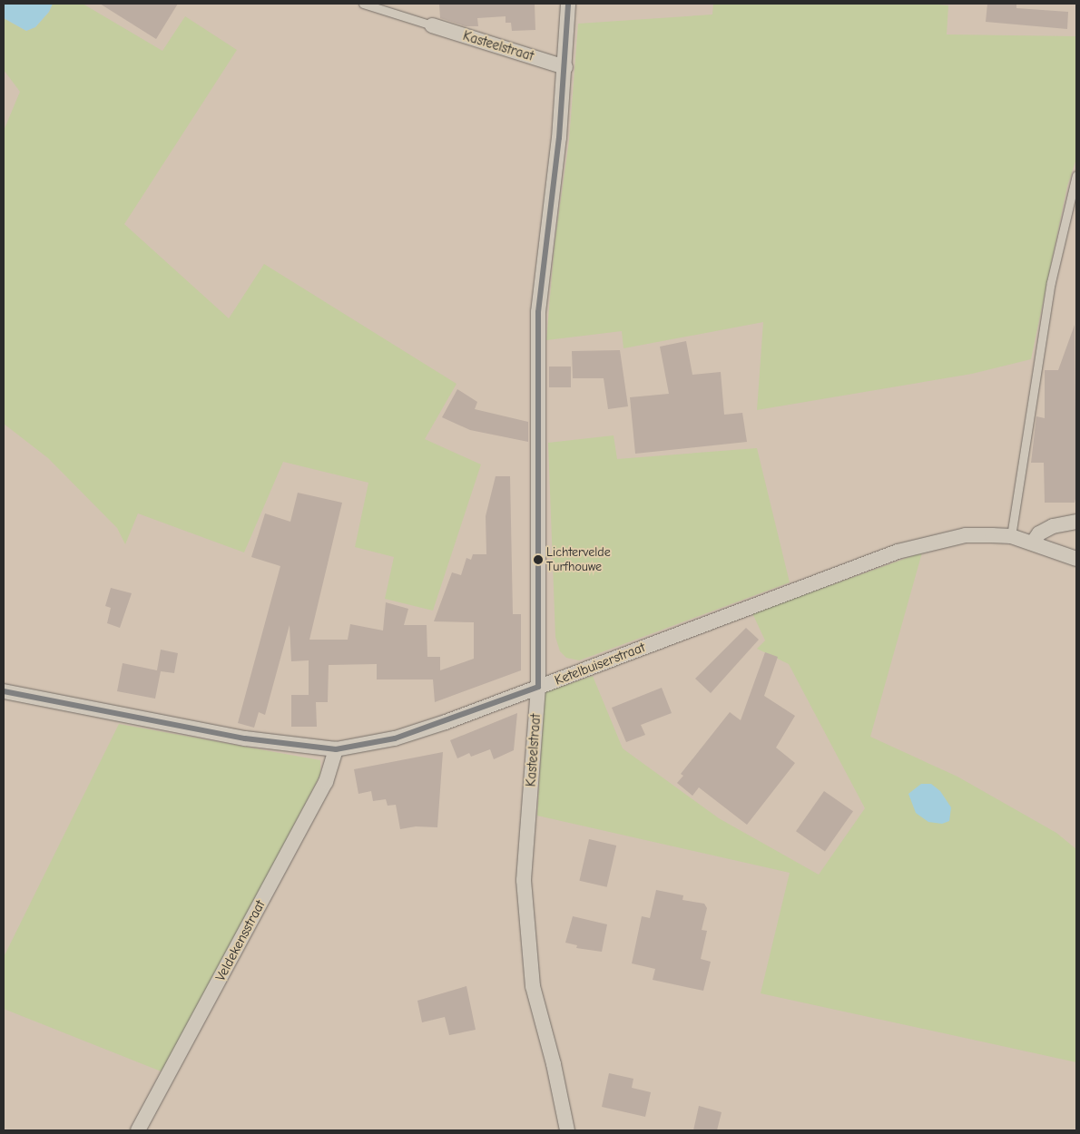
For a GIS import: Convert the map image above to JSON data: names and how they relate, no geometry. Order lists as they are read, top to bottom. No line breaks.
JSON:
{"streets":{"street":["Kasteelstraat","Ketelbuiserstraat","Veldekensstraat"]},"crossings":[["Kasteelstraat","Ketelbuiserstraat"],["Ketelbuiserstraat","Veldekensstraat"]],"places":["Lichtervelde Turfhouwe"]}
